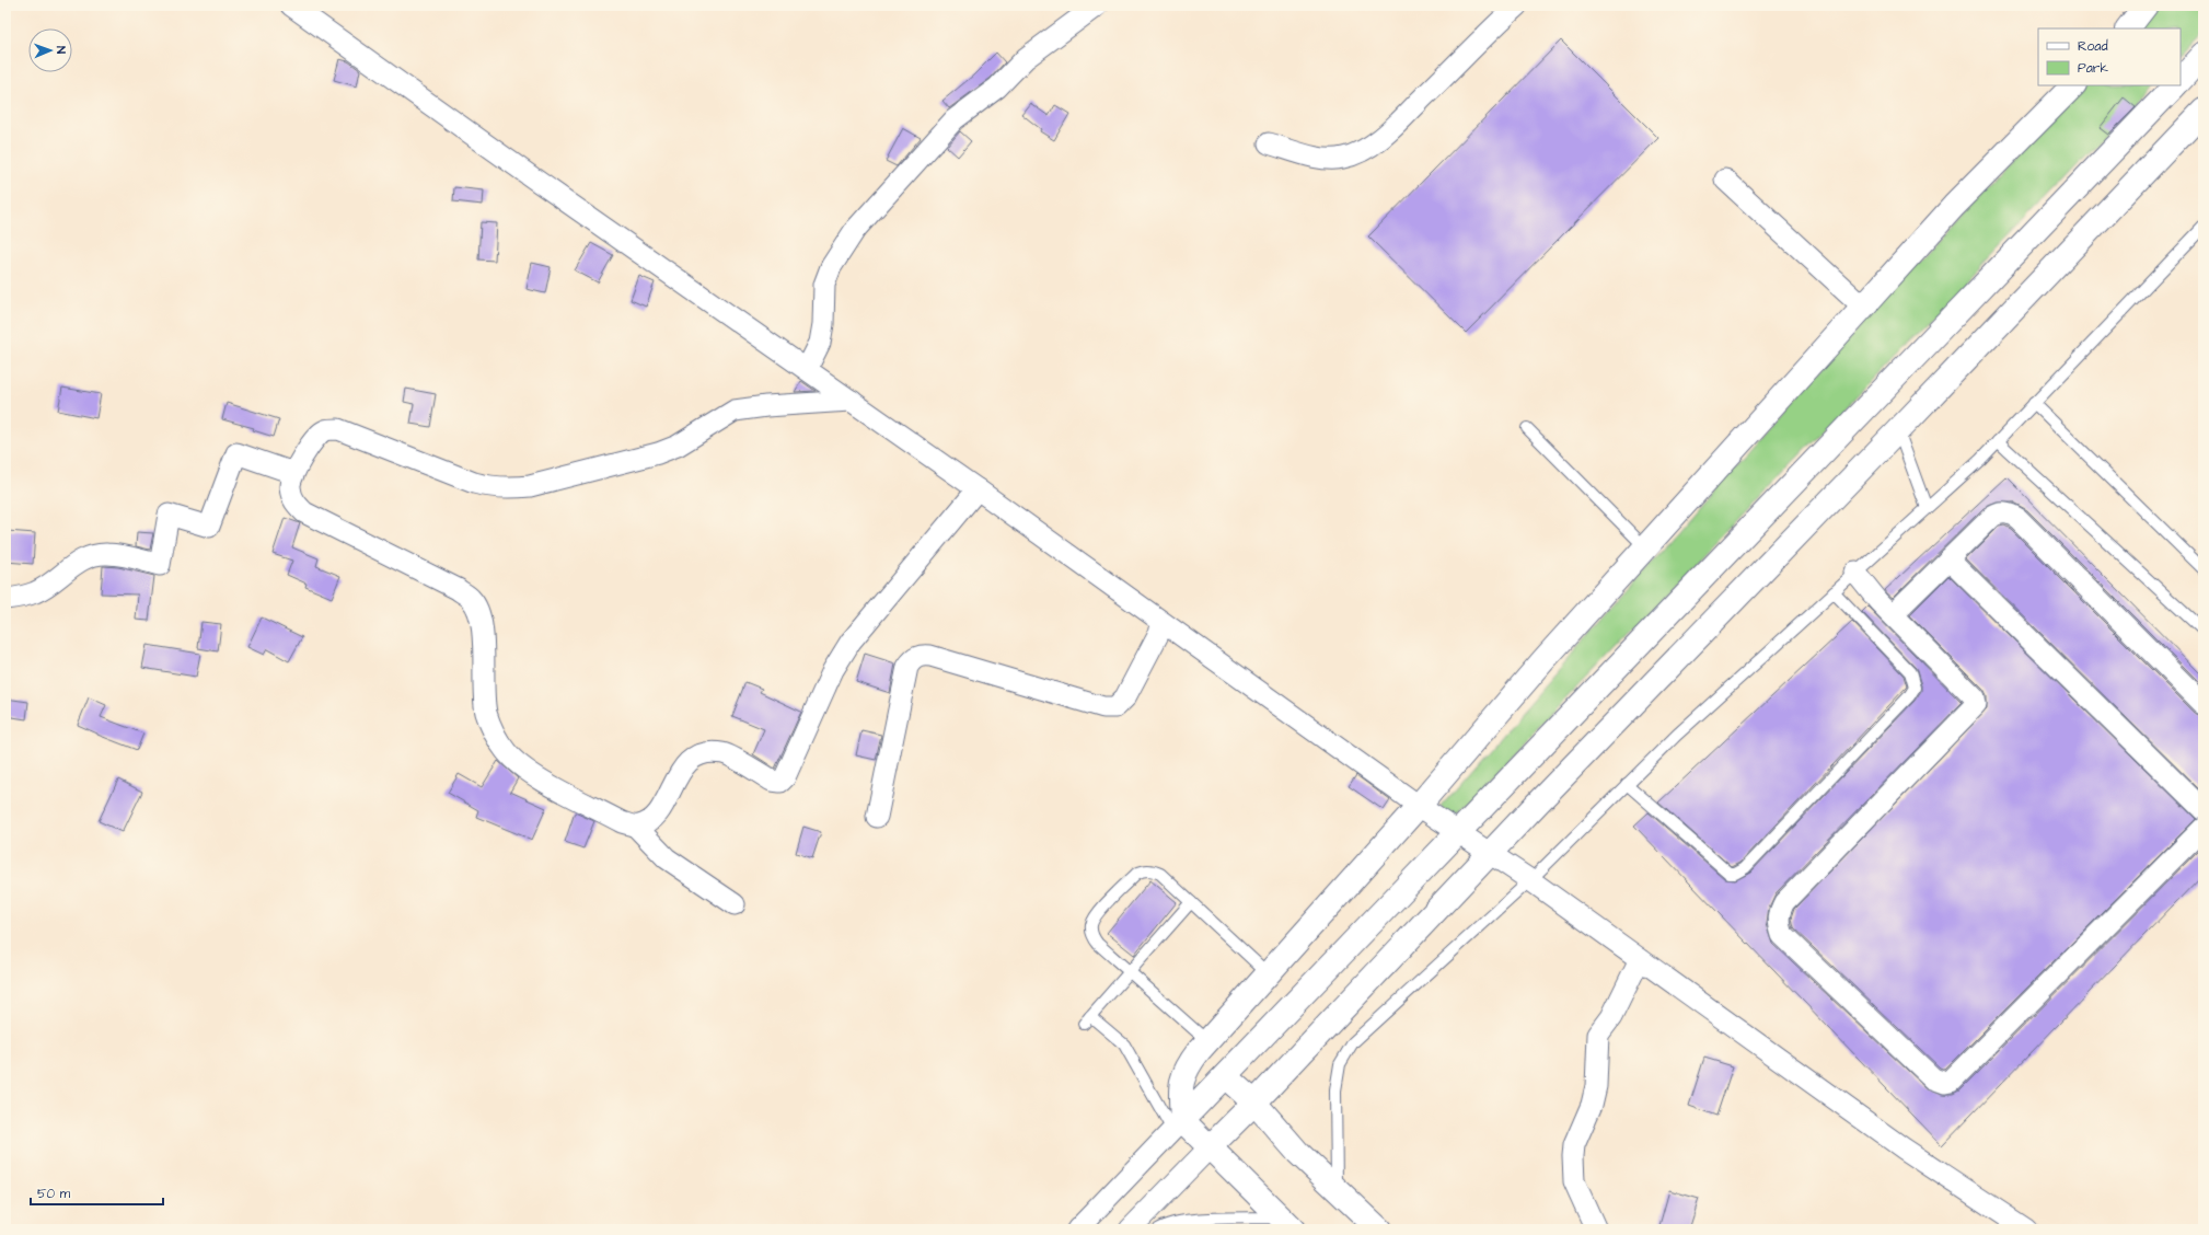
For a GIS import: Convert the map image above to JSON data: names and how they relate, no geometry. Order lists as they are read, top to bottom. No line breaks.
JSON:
{"legend":["Road","Park"],"scale_bar":"50 m","north":"right"}
